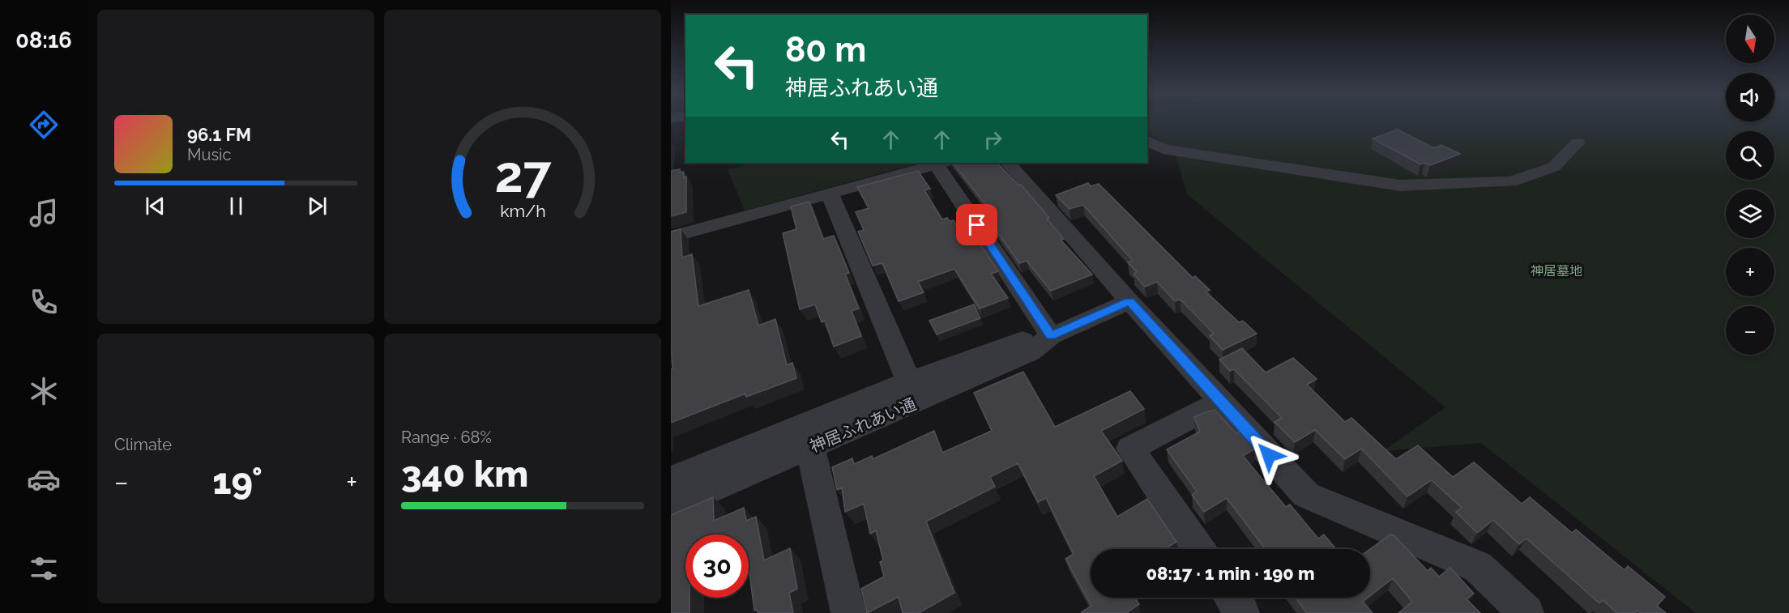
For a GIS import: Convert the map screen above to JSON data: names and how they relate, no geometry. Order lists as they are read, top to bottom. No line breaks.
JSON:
{"streets":{"street":["神居ふれあい通"]},"parks":["神居墓地"],"north":"bottom","page":{"tabs":"08:16","map_buttons":["+","−"],"turn":["80 m","神居ふれあい通"],"song":["96.1 FM","Music"],"tile":["Climate",["Range · 68%","340 km"]],"heat":["−","19°","+"],"limit":"30","trip":"08:17 · 1 min · 190 m","gauge":["27","km/h"]}}
